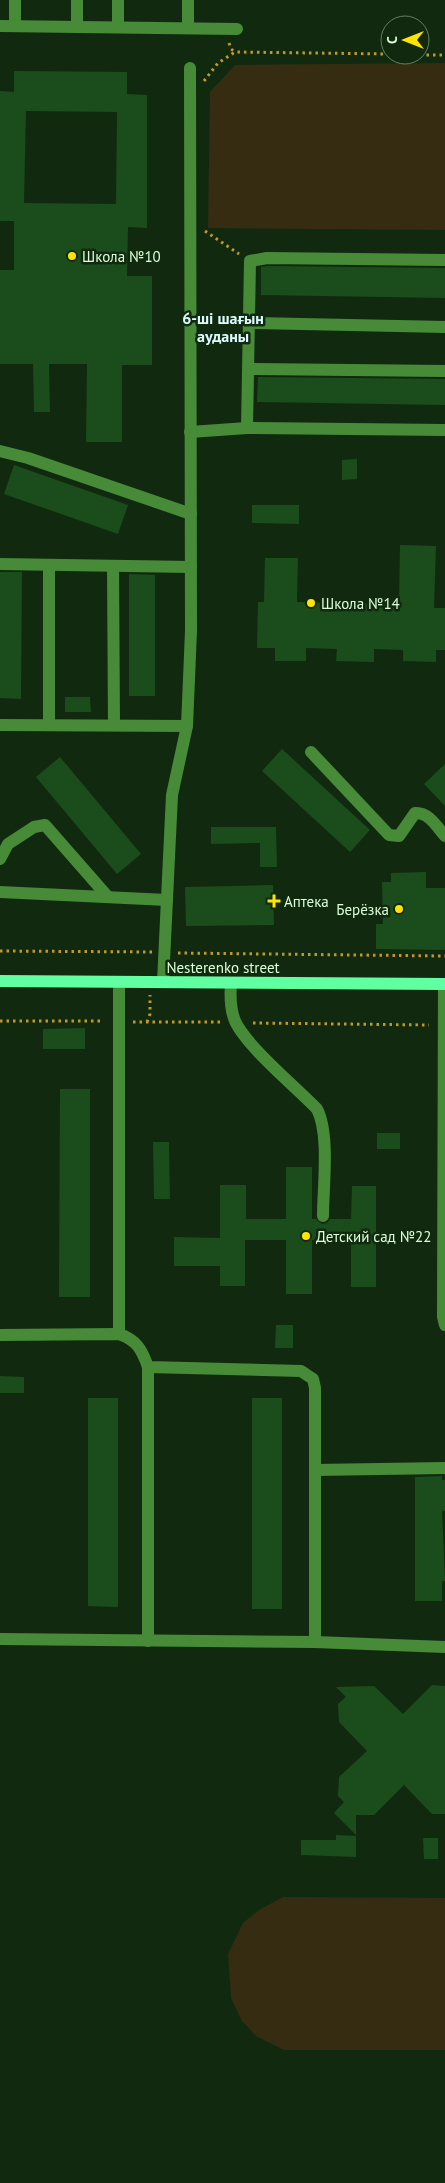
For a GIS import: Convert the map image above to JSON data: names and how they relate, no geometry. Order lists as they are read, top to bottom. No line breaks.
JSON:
{"streets":{"main road":["Nesterenko street"]},"districts":["6-ші шағын ауданы"],"places":{"other":["Школа №10","Школа №14","Берёзка","Детский сад №22"],"health":["Аптека"]},"north":"left"}
